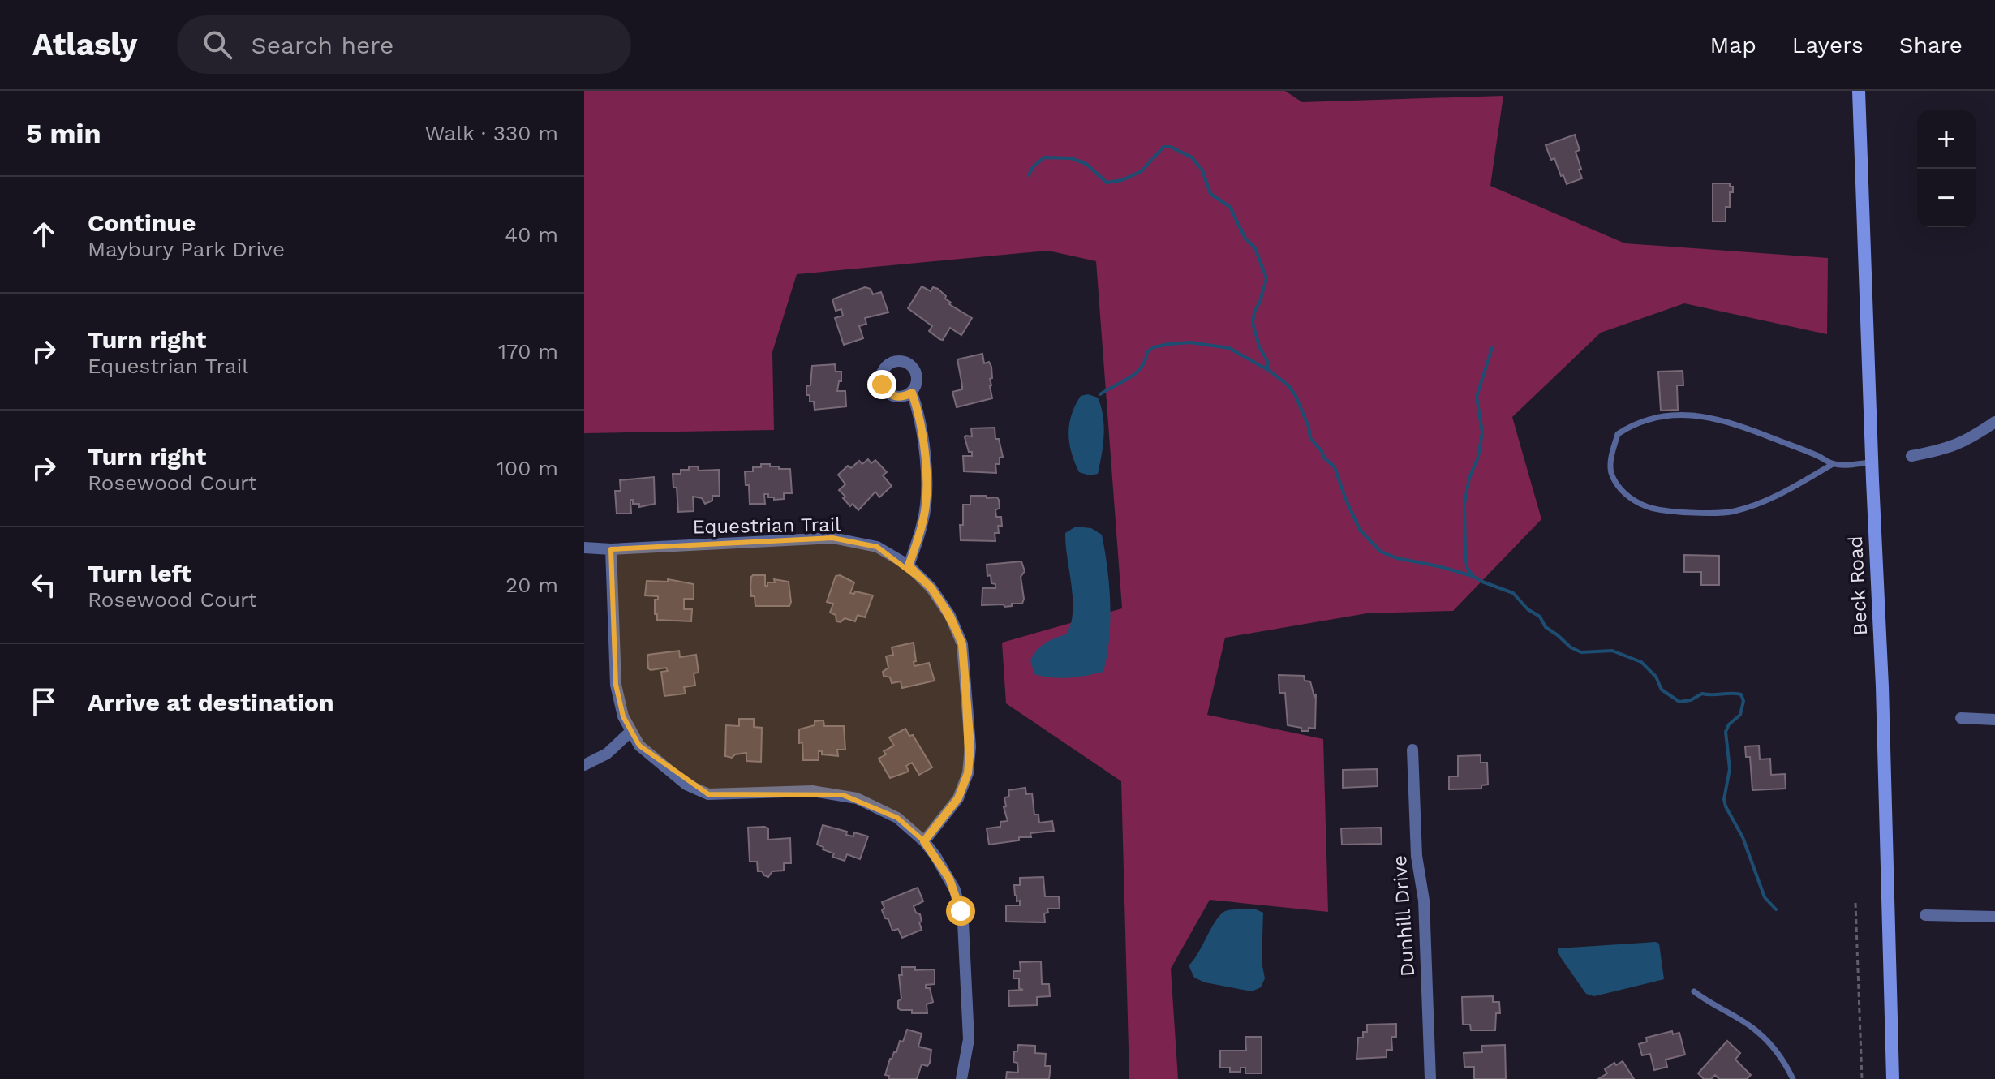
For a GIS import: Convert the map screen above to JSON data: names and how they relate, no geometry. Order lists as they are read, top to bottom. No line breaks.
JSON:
{"streets":{"main road":["Beck Road"],"street":["Equestrian Trail","Dunhill Drive"]},"page":{"header":"Atlasly","search":"Search here","nav":["Map","Layers","Share"],"heading":["5 min","Walk · 330 m"],"map_buttons":["+","−"],"list":[["Continue","Maybury Park Drive","40 m"],["Turn right","Equestrian Trail","170 m"],["Turn right","Rosewood Court","100 m"],["Turn left","Rosewood Court","20 m"],"Arrive at destination"]}}
